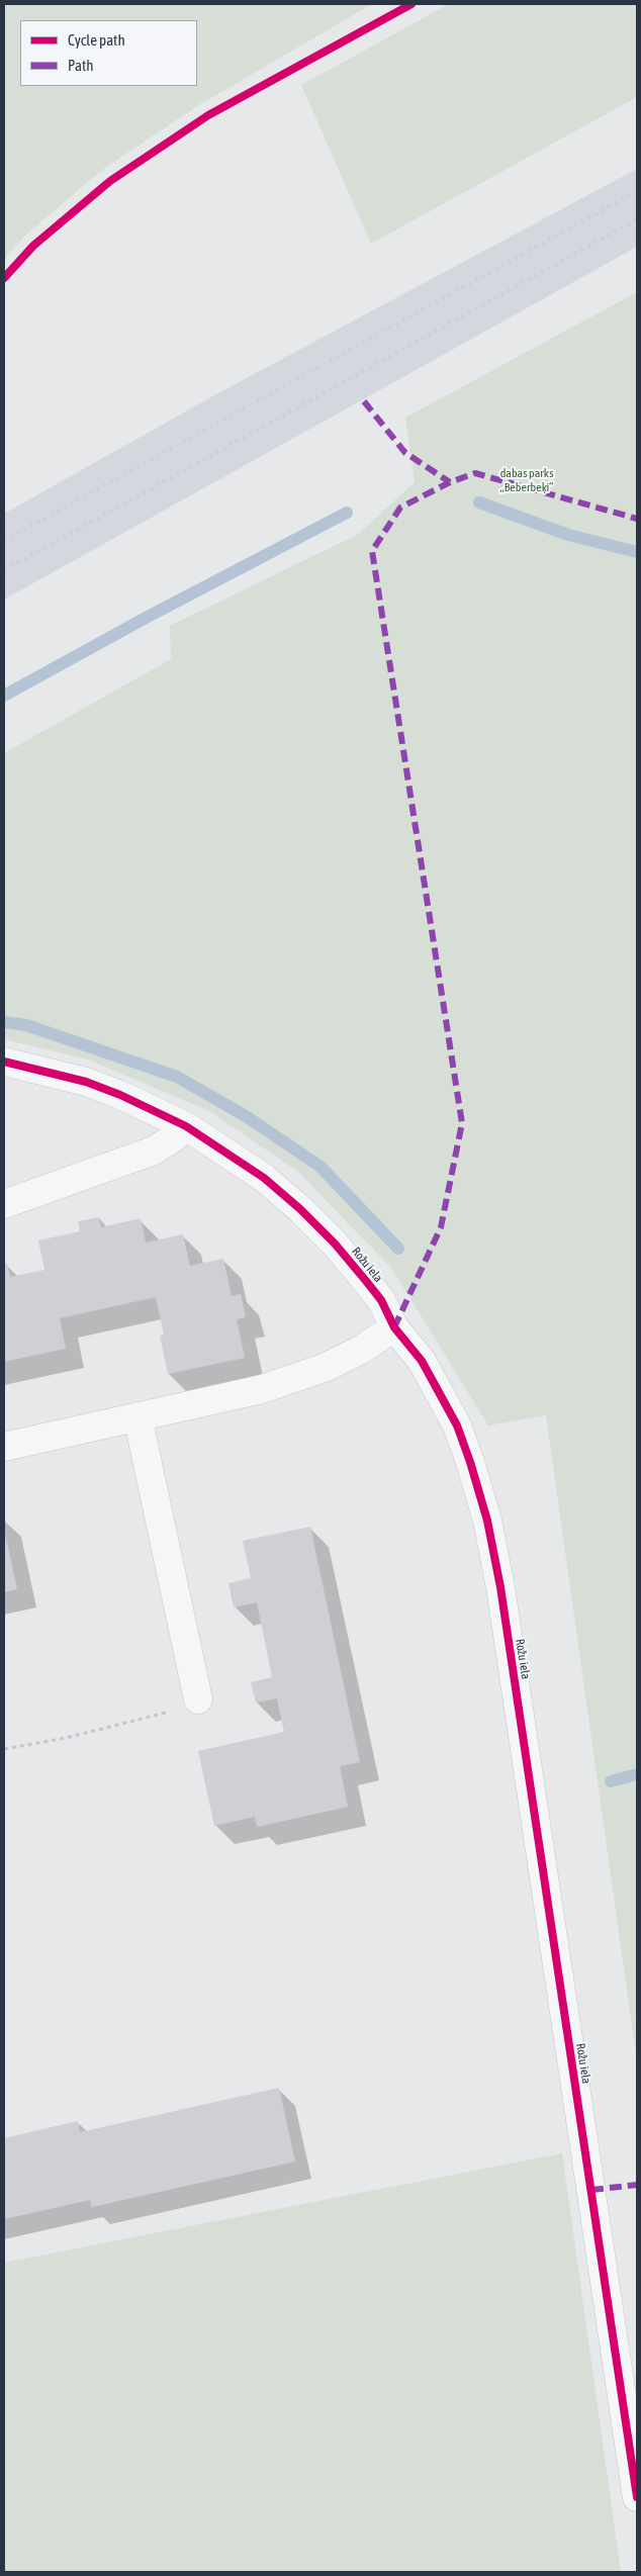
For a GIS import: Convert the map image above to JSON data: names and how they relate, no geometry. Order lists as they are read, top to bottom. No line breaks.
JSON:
{"streets":{"street":["Rožu iela"]},"parks":["dabas parks „Beberbeķi”"],"legend":["Cycle path","Path"]}
